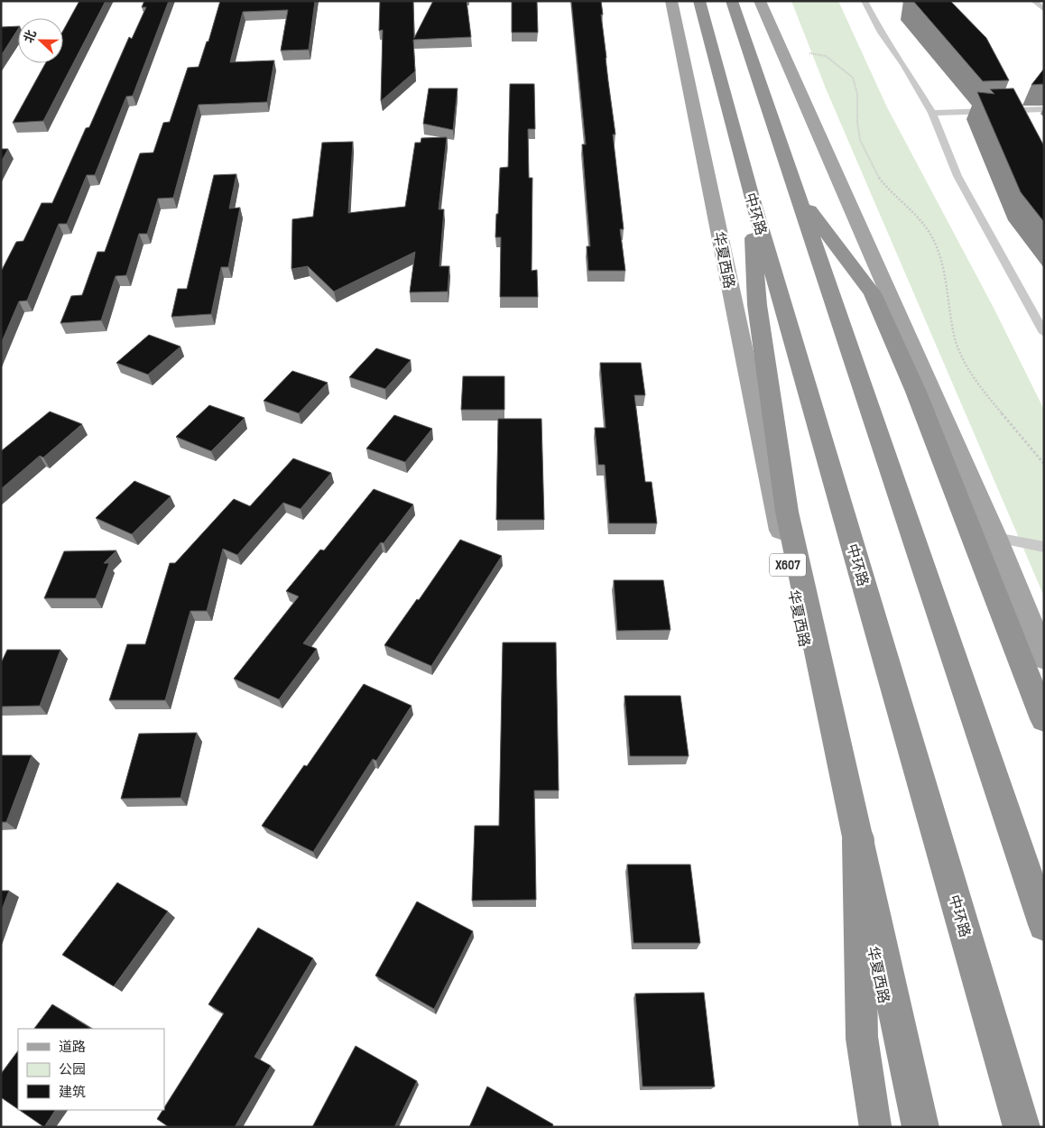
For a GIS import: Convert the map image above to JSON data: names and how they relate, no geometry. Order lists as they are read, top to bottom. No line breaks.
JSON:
{"streets":{"highway":["中环路"],"main road":["华夏西路","X607"]},"legend":["道路","公园","建筑"],"north":"left"}
